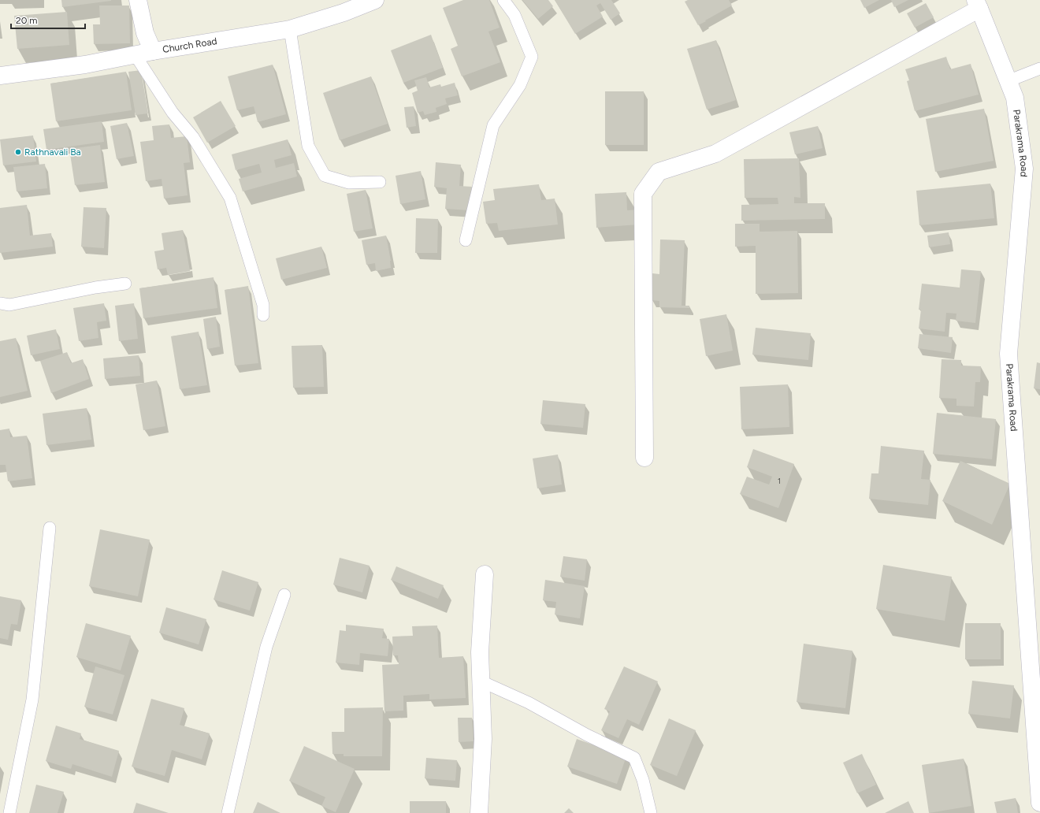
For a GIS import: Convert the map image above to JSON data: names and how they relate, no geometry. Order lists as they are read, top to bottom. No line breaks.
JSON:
{"streets":{"street":["Church Road","Parakrama Road"]},"places":["Rathnavali Ba"],"house_numbers":["1"],"scale_bar":"20 m"}
